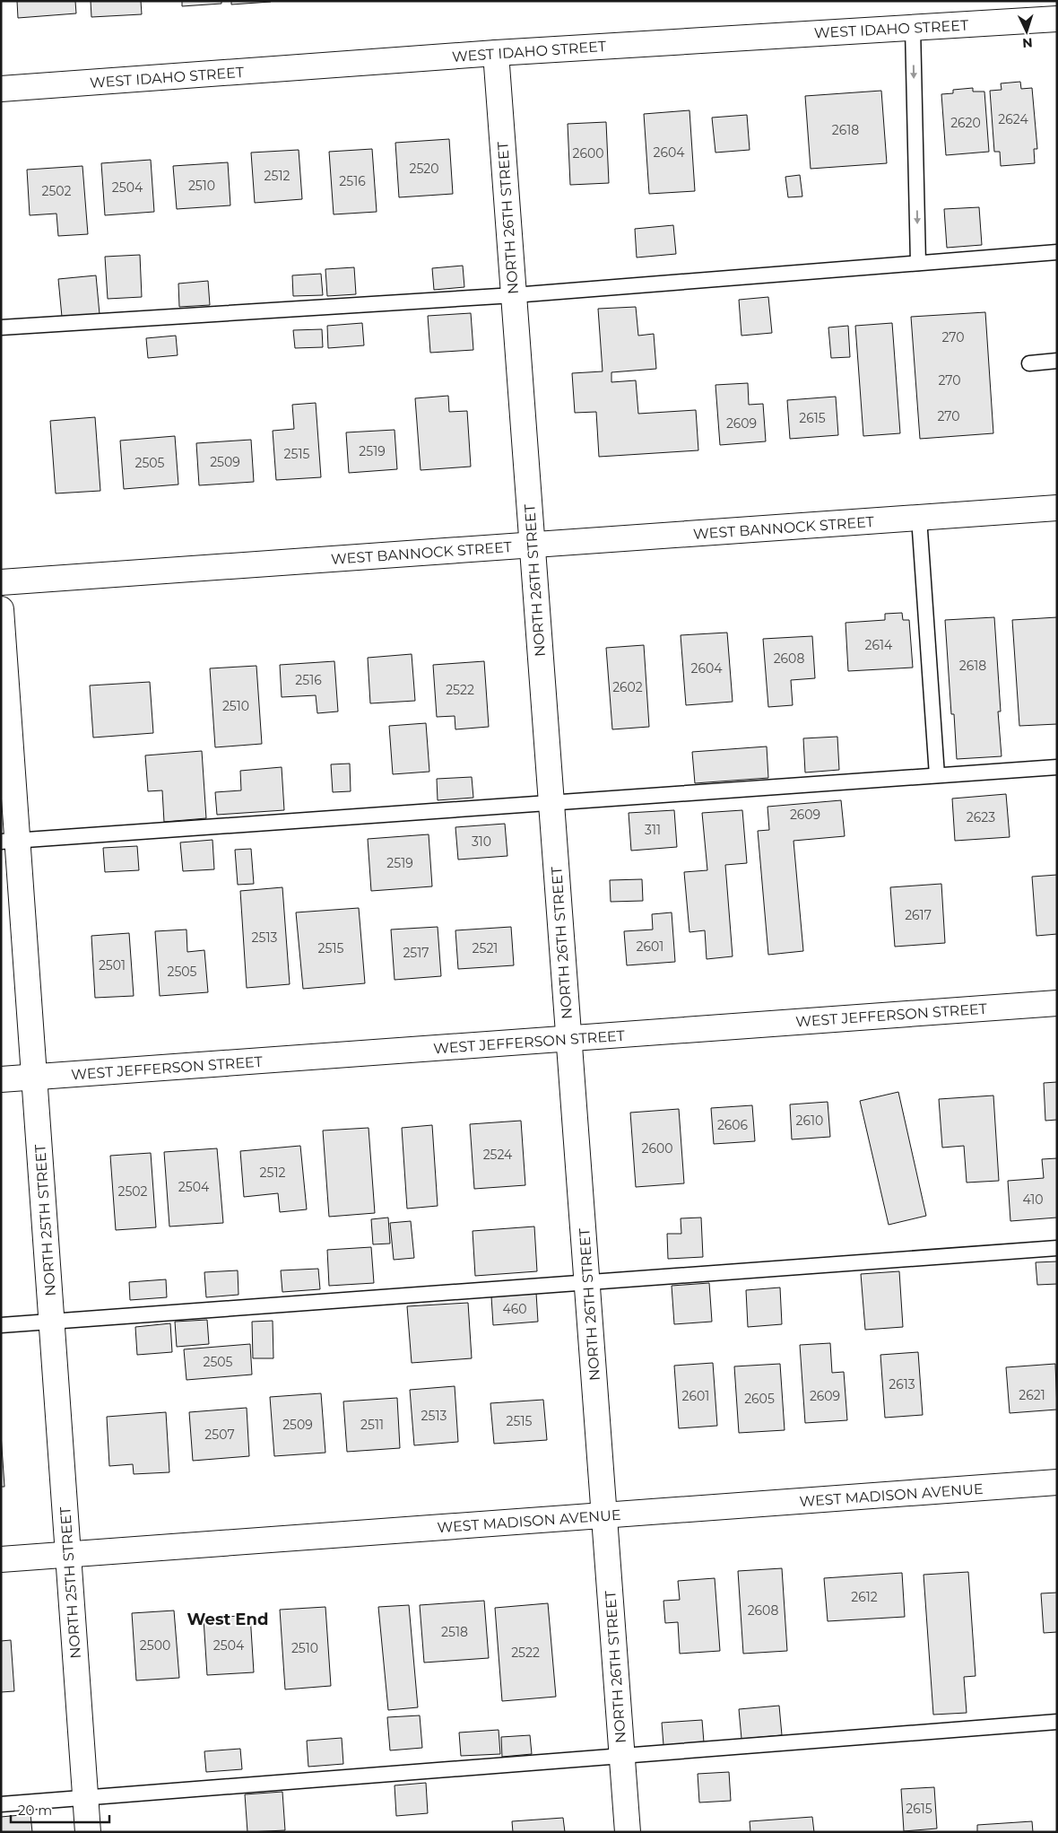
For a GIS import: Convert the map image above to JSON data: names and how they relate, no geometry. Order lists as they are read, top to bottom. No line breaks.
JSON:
{"streets":{"street":["WEST IDAHO STREET","NORTH 26TH STREET","WEST BANNOCK STREET","WEST JEFFERSON STREET","NORTH 25TH STREET","WEST MADISON AVENUE"]},"crossings":[["WEST IDAHO STREET","NORTH 26TH STREET"],["NORTH 26TH STREET","WEST BANNOCK STREET"],["NORTH 26TH STREET","WEST JEFFERSON STREET"],["NORTH 26TH STREET","WEST MADISON AVENUE"],["WEST JEFFERSON STREET","NORTH 25TH STREET"],["NORTH 25TH STREET","WEST MADISON AVENUE"]],"districts":["West End"],"house_numbers":["2624","2620","2618","2604","2600","2520","2512","2516","2510","2504","2502","270","270","270","2615","2609","2519","2515","2509","2505","2614","2608","2618","2604","2516","2602","2522","2510","2609","2623","311","310","2519","2617","2513","2601","2515","2521","2517","2501","2505","2610","2606","2600","2524","2512","2504","2502","410","460","2505","2613","2621","2601","2609","2605","2513","2515","2509","2511","2507","2612","2608","2518","2500","2504","2510","2522","2615"],"scale_bar":"20 m","north":"bottom"}
